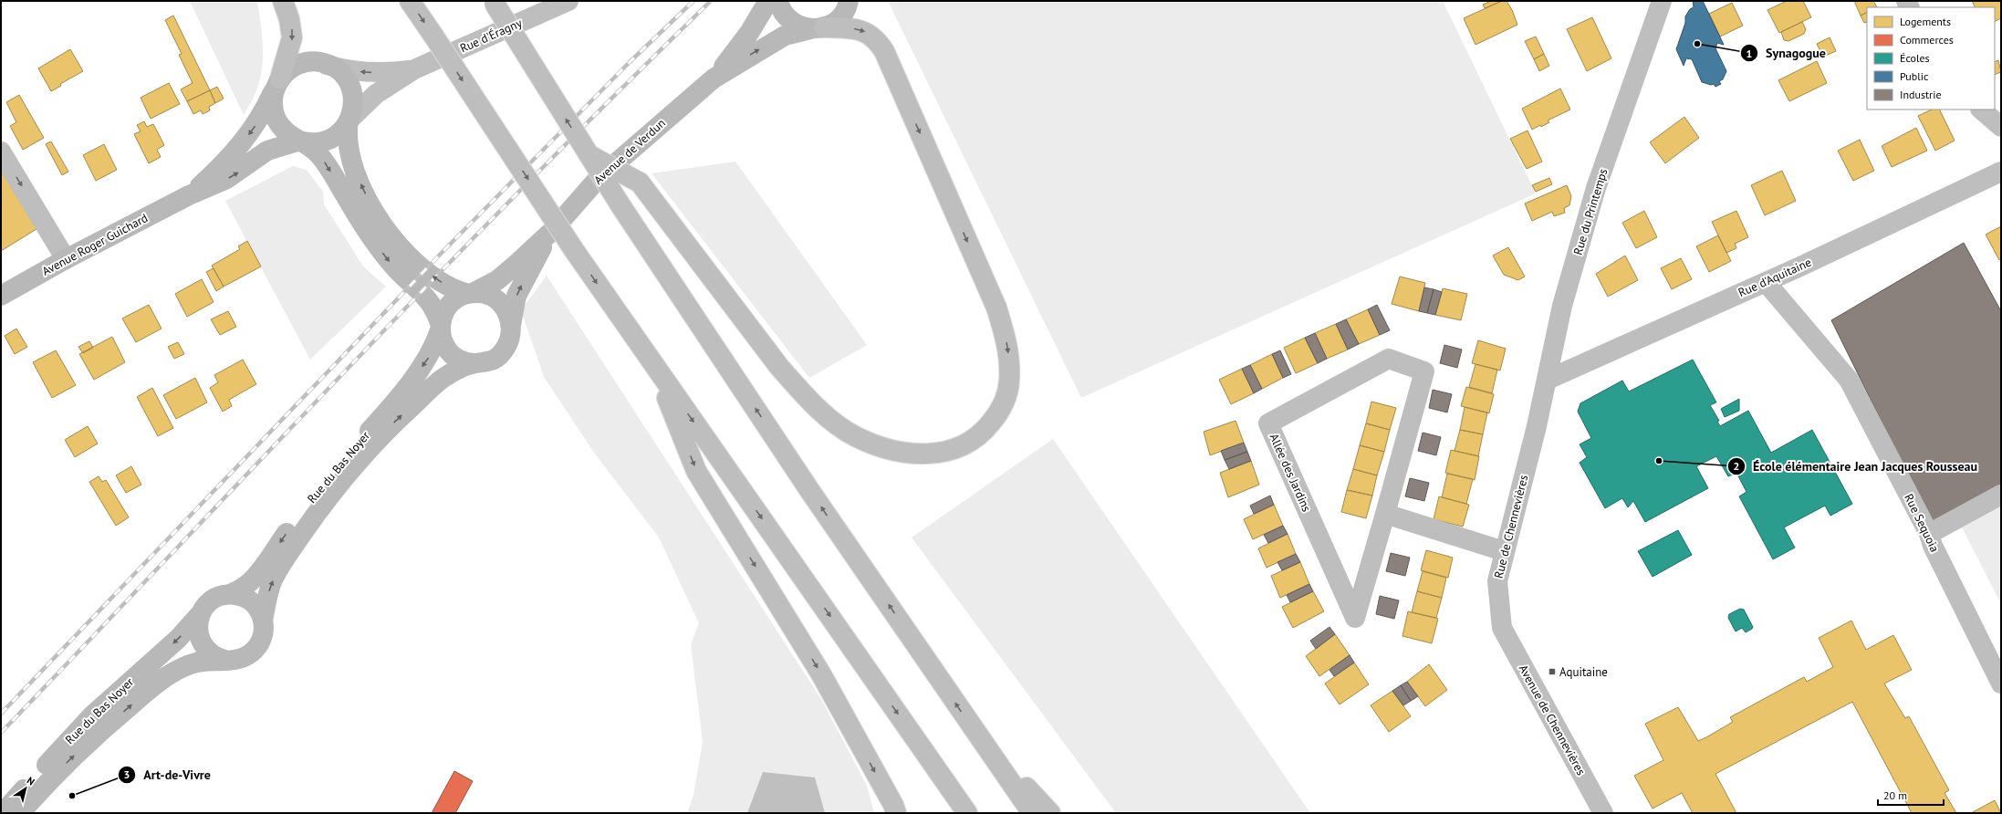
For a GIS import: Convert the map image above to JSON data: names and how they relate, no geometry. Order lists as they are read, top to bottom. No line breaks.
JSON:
{"streets":{"main road":["Rue d'Éragny","Avenue de Verdun","Rue du Printemps","Avenue Roger Guichard","Rue d'Aquitaine","Rue du Bas Noyer","Allée des Jardins","Rue Sequoia","Rue de Chennevières","Avenue de Chennevières"]},"crossings":[["Rue d'Éragny","Avenue Roger Guichard"],["Avenue de Verdun","Rue du Bas Noyer"],["Rue du Printemps","Rue d'Aquitaine"],["Rue du Printemps","Rue de Chennevières"],["Rue d'Aquitaine","Rue Sequoia"],["Rue de Chennevières","Avenue de Chennevières"]],"places":{"other":["Synagogue","École élémentaire Jean Jacques Rousseau","Art-de-Vivre"],"transit":["Aquitaine"]},"legend":["Logements","Commerces","Écoles","Public","Industrie"],"scale_bar":"20 m","north":"top right"}
